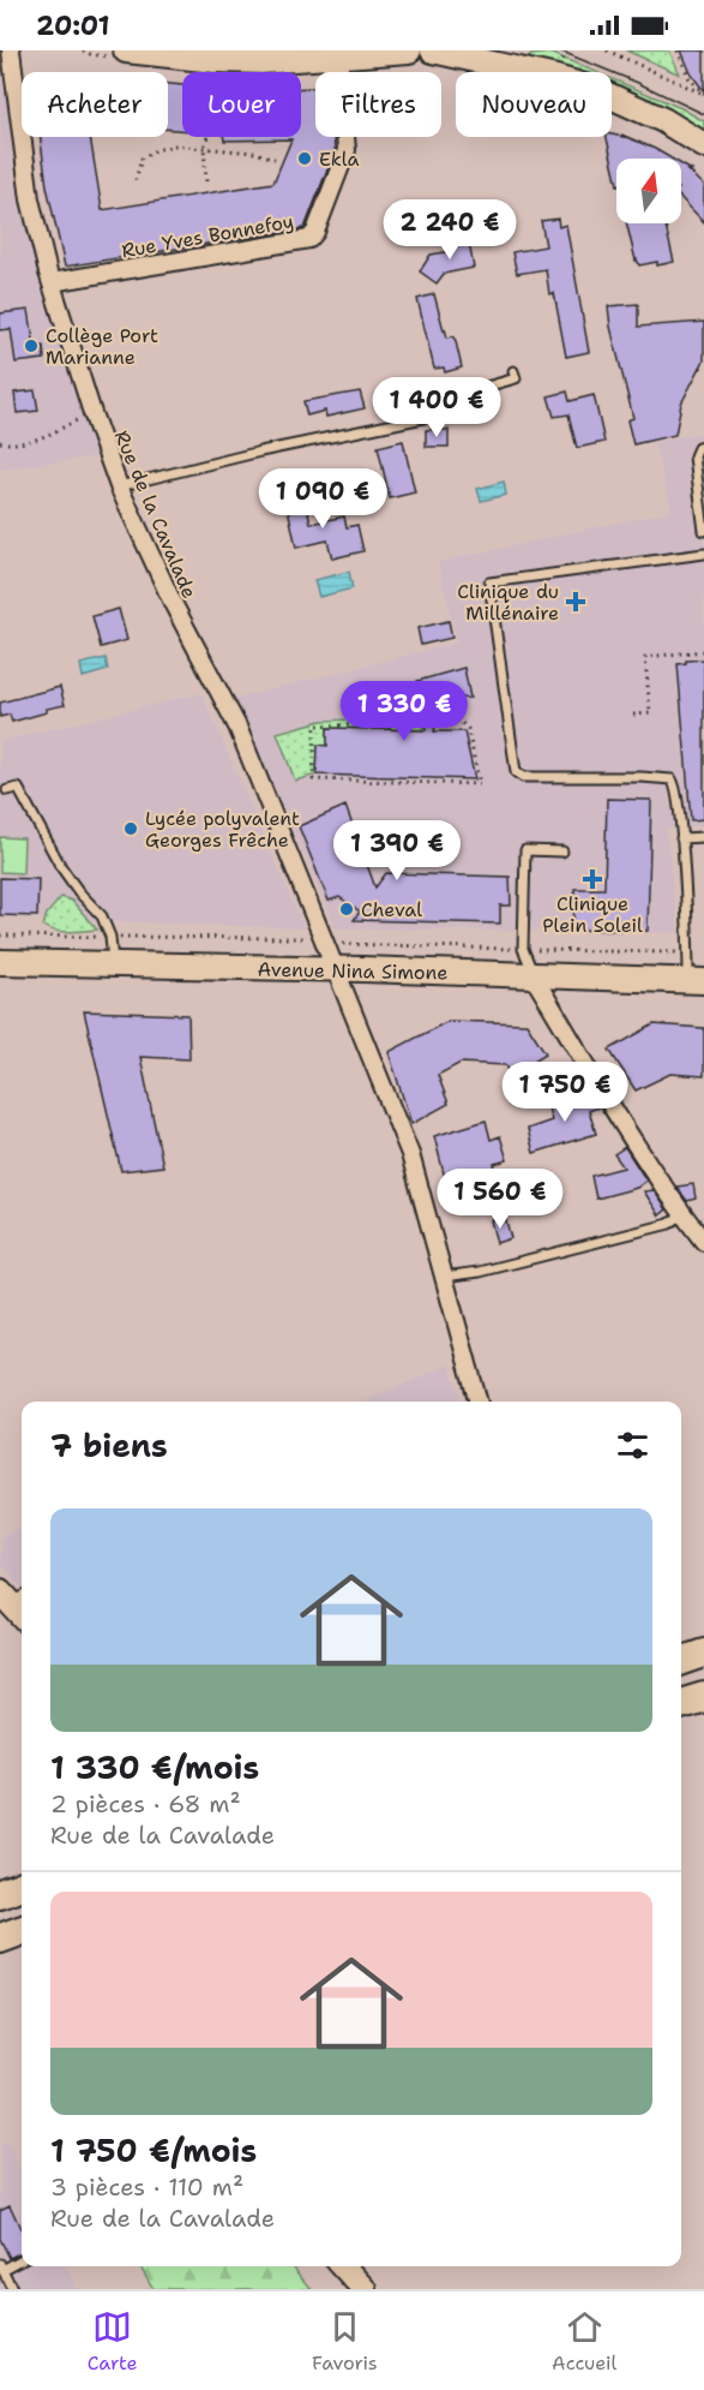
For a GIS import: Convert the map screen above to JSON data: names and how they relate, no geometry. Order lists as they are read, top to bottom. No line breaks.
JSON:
{"streets":{"street":["Rue Yves Bonnefoy","Rue de la Cavalade","Avenue Nina Simone"]},"crossings":[["Rue Yves Bonnefoy","Rue de la Cavalade"],["Rue de la Cavalade","Avenue Nina Simone"]],"places":{"other":["Ekla","Collège Port Marianne","Lycée polyvalent Georges Frêche","Cheval"],"health":["Clinique du Millénaire","Clinique Plein Soleil"]},"north":"top","page":{"status":"20:01","chip":["Acheter","Louer","Filtres","Nouveau"],"price":["2 240 €","1 400 €","1 090 €","1 330 €","1 390 €","1 750 €","1 560 €"],"heading":"7 biens","list":[{"name":"1 330 €/mois","note":"2 pièces · 68 m² · Rue de la Cavalade"},{"name":"1 750 €/mois","note":"3 pièces · 110 m² · Rue de la Cavalade"}],"tabs":["Carte","Favoris","Accueil"]}}
